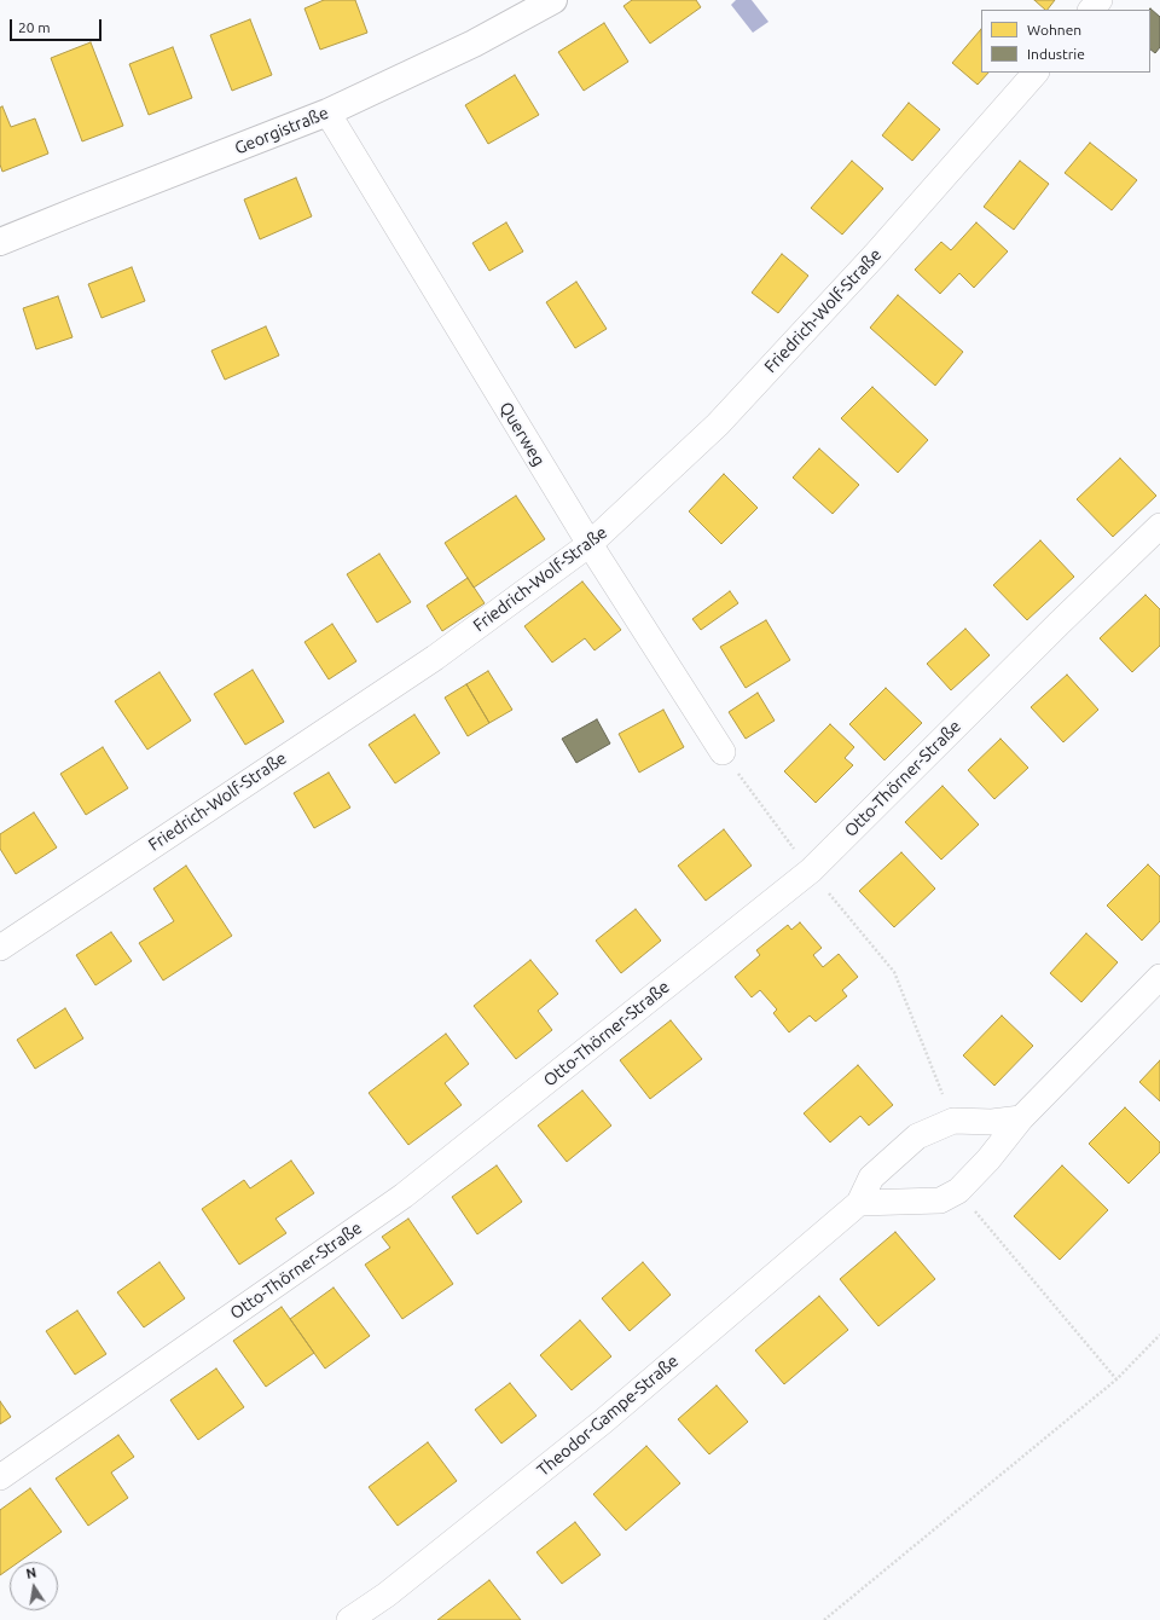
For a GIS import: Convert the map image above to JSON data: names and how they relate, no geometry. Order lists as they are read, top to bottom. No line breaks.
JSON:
{"streets":{"street":["Georgistraße","Friedrich-Wolf-Straße","Querweg","Otto-Thörner-Straße","Theodor-Gampe-Straße"]},"crossings":[["Georgistraße","Querweg"],["Friedrich-Wolf-Straße","Querweg"]],"legend":["Wohnen","Industrie"],"scale_bar":"20 m","north":"top"}
